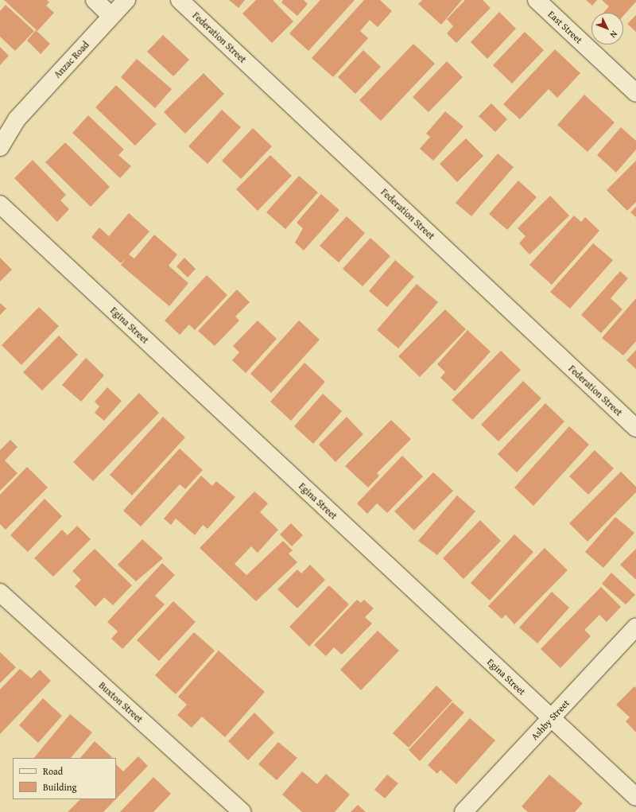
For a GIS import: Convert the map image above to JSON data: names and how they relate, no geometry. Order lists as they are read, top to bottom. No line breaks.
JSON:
{"streets":{"street":["East Street","Federation Street","Anzac Road","Egina Street","Buxton Street","Ashby Street"]},"crossings":[["Egina Street","Ashby Street"]],"legend":["Road","Building"],"north":"bottom right"}
